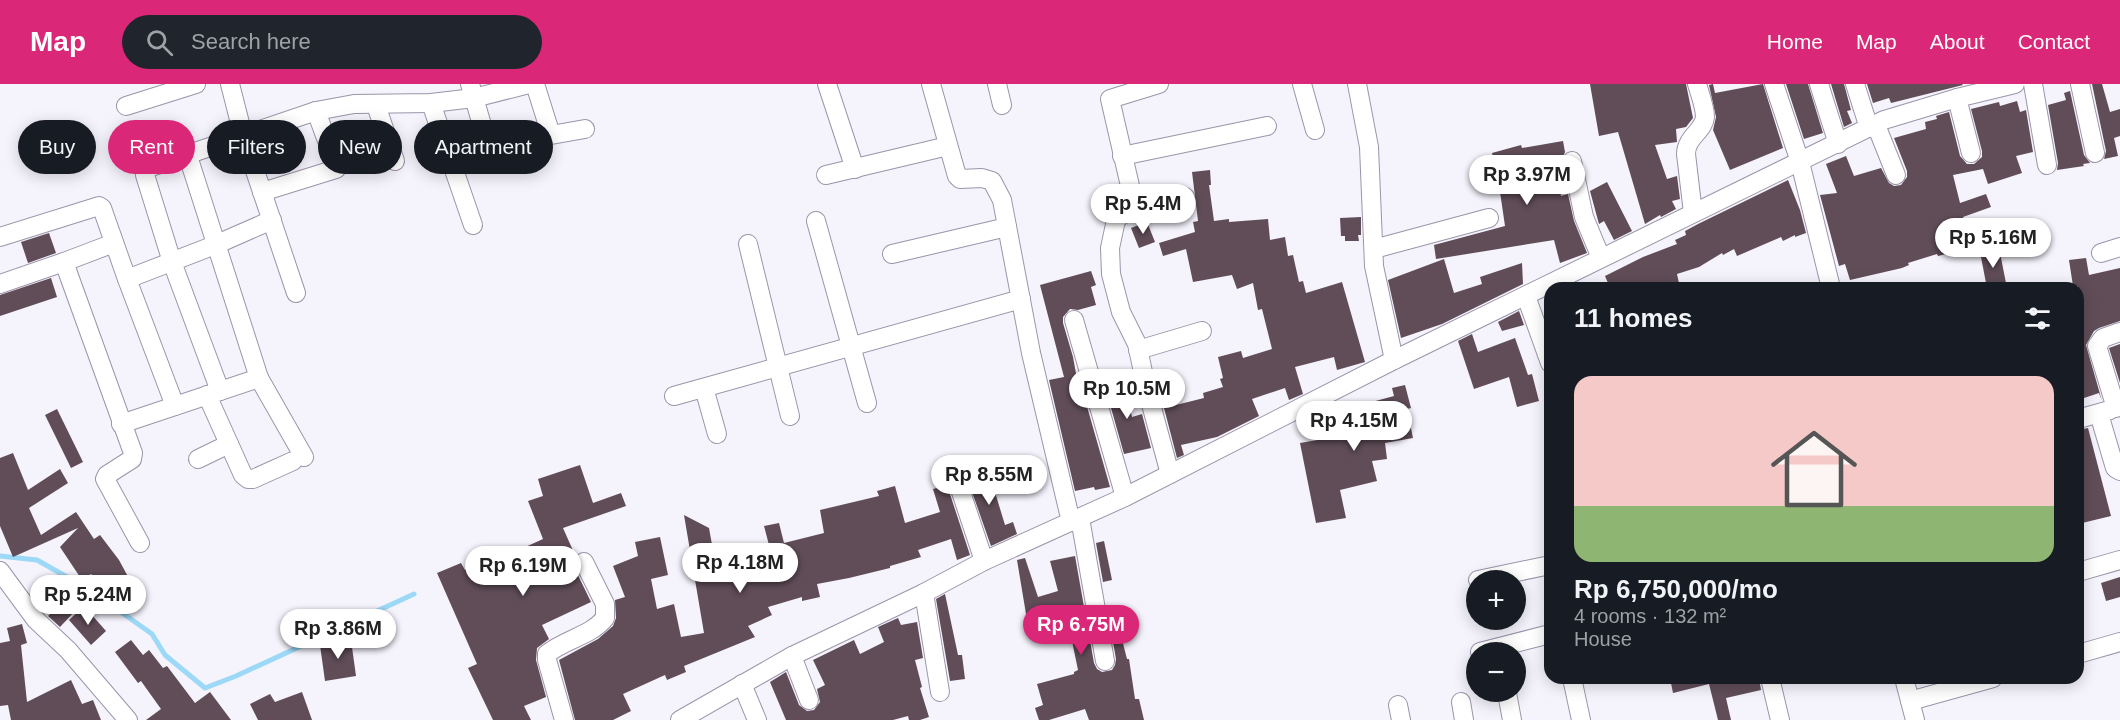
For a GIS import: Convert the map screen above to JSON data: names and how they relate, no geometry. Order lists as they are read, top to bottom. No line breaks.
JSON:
{"page":{"header":"Map","search":"Search here","nav":["Home","Map","About","Contact"],"chip":["Buy","Rent","Filters","New","Apartment"],"price":["Rp 3.97M","Rp 5.4M","Rp 5.16M","Rp 10.5M","Rp 4.15M","Rp 8.55M","Rp 4.18M","Rp 6.19M","Rp 5.24M","Rp 6.75M","Rp 3.86M"],"heading":"11 homes","list":[{"name":"Rp 6,750,000/mo","note":"4 rooms · 132 m² · House"}],"map_buttons":["+","−"]}}
